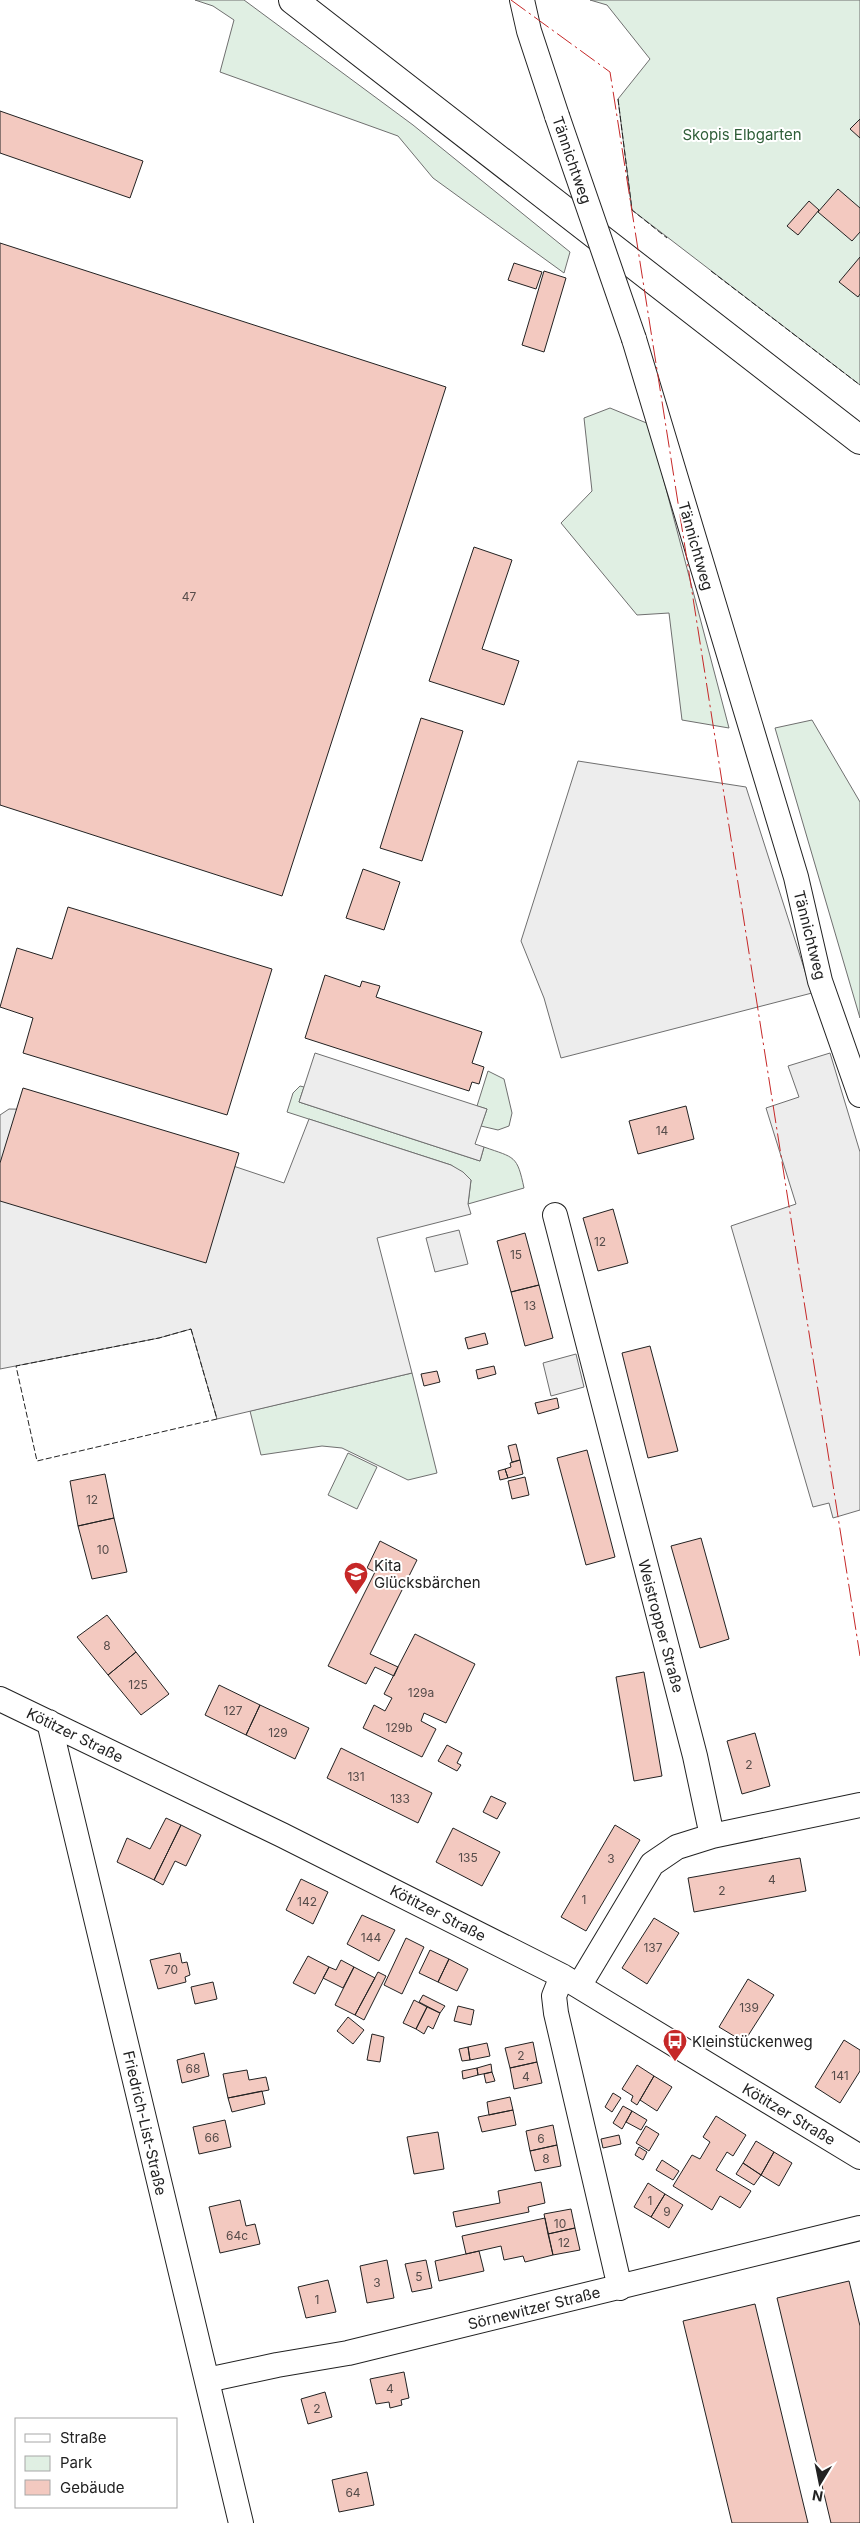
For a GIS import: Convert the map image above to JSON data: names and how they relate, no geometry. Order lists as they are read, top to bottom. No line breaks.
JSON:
{"streets":{"street":["Tännichtweg","Weistropper Straße","Kötitzer Straße","Friedrich-List-Straße","Sörnewitzer Straße"]},"crossings":[["Kötitzer Straße","Friedrich-List-Straße"],["Friedrich-List-Straße","Sörnewitzer Straße"]],"parks":["Skopis Elbgarten"],"places":{"school or university":["Kita Glücksbärchen"],"bus stop":["Kleinstückenweg"]},"house_numbers":["47","14","12","15","13","12","10","8","125","129a","127","129b","129","2","131","133","135","3","4","2","1","142","144","137","70","139","2","68","141","4","66","6","8","1","9","10","64c","12","5","3","1","4","2","64"],"legend":["Straße","Park","Gebäude"],"north":"bottom"}
